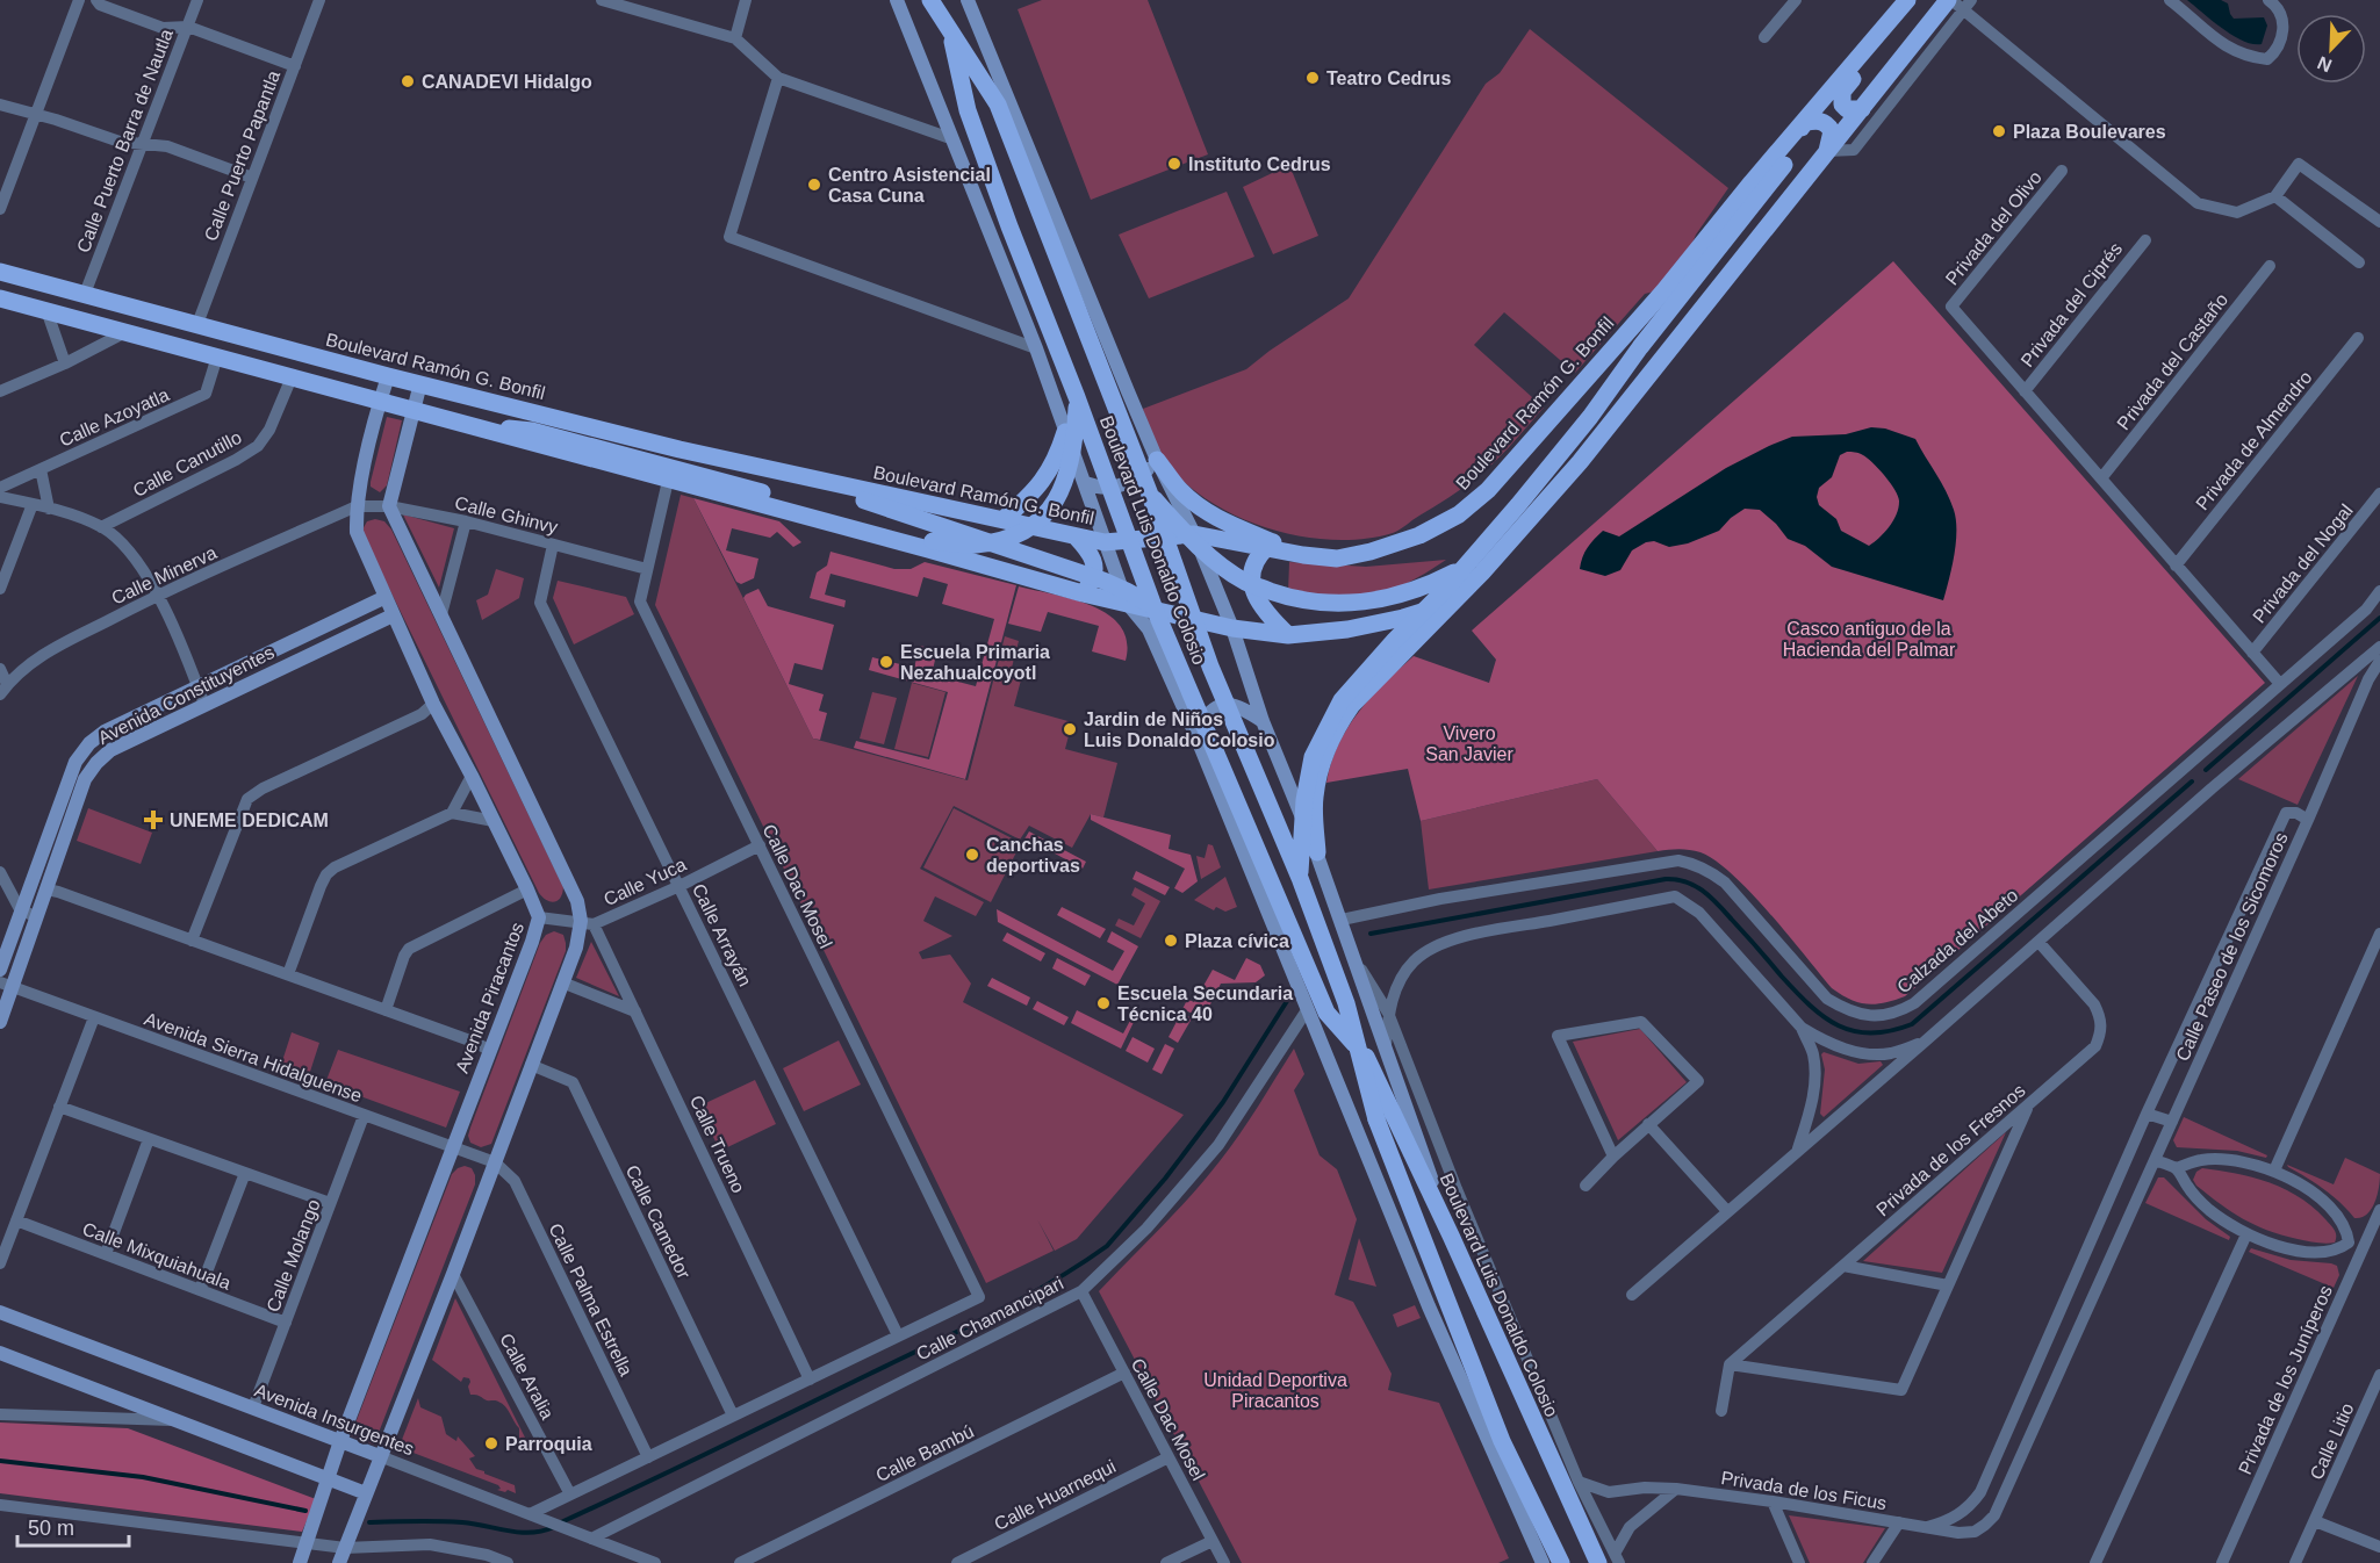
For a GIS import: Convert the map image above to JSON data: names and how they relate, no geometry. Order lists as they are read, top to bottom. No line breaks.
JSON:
{"streets":{"main road":["Boulevard Ramón G. Bonfil","Boulevard Luis Donaldo Colosio"],"street":["Calle Puerto Barra de Nautla","Calle Puerto Papantla","Privada del Olivo","Privada del Ciprés","Privada del Castaño","Calle Azoyatla","Privada de Almendro","Calle Canutillo","Calle Ghinvy","Privada del Nogal","Calle Minerva","Avenida Constituyentes","Calle Yuca","Calle Dac Mosel","Calle Arrayán","Calzada del Abeto","Calle Paseo de los Sicomoros","Avenida Piracantos","Avenida Sierra Hidalguense","Calle Trueno","Privada de los Fresnos","Calle Camedor","Calle Mixquiahuala","Calle Molango","Calle Palma Estrella","Calle Chamancipari","Calle Aralia","Privada de los Juníperos","Avenida Insurgentes","Calle Litio","Calle Bambú","Privada de los Ficus","Calle Huarnequi"]},"crossings":[["Calle Puerto Barra de Nautla","Boulevard Ramón G. Bonfil"],["Calle Puerto Papantla","Boulevard Ramón G. Bonfil"],["Privada del Olivo","Privada del Ciprés"],["Boulevard Ramón G. Bonfil","Avenida Piracantos"],["Calle Ghinvy","Calle Minerva"],["Calle Ghinvy","Calle Dac Mosel"],["Calle Ghinvy","Calle Arrayán"],["Calle Ghinvy","Avenida Piracantos"],["Calle Minerva","Avenida Piracantos"],["Avenida Constituyentes","Avenida Piracantos"],["Avenida Constituyentes","Avenida Sierra Hidalguense"],["Calle Yuca","Calle Dac Mosel"],["Calle Yuca","Calle Arrayán"],["Calle Yuca","Calle Trueno"],["Calle Dac Mosel","Calle Chamancipari"],["Calle Dac Mosel","Calle Bambú"],["Calle Dac Mosel","Calle Huarnequi"],["Calle Arrayán","Calle Chamancipari"],["Calle Paseo de los Sicomoros","Privada de los Ficus"],["Avenida Piracantos","Avenida Sierra Hidalguense"],["Avenida Piracantos","Avenida Insurgentes"],["Avenida Sierra Hidalguense","Calle Molango"],["Avenida Sierra Hidalguense","Calle Palma Estrella"],["Calle Trueno","Calle Chamancipari"],["Calle Camedor","Calle Chamancipari"],["Calle Mixquiahuala","Calle Molango"],["Calle Molango","Avenida Insurgentes"],["Calle Palma Estrella","Calle Chamancipari"],["Calle Chamancipari","Calle Aralia"],["Calle Chamancipari","Avenida Insurgentes"]],"parks":["Casco antiguo de la Hacienda del Palmar","Vivero San Javier","Unidad Deportiva Piracantos"],"places":{"other":["Teatro Cedrus","CANADEVI Hidalgo","Plaza Boulevares","Instituto Cedrus","Centro Asistencial Casa Cuna","Escuela Primaria Nezahualcoyotl","Jardin de Niños Luis Donaldo Colosio","Canchas deportivas","Plaza cívica","Escuela Secundaria Técnica 40","Parroquia"],"health":["UNEME DEDICAM"]},"scale_bar":"50 m","north":"bottom left"}
